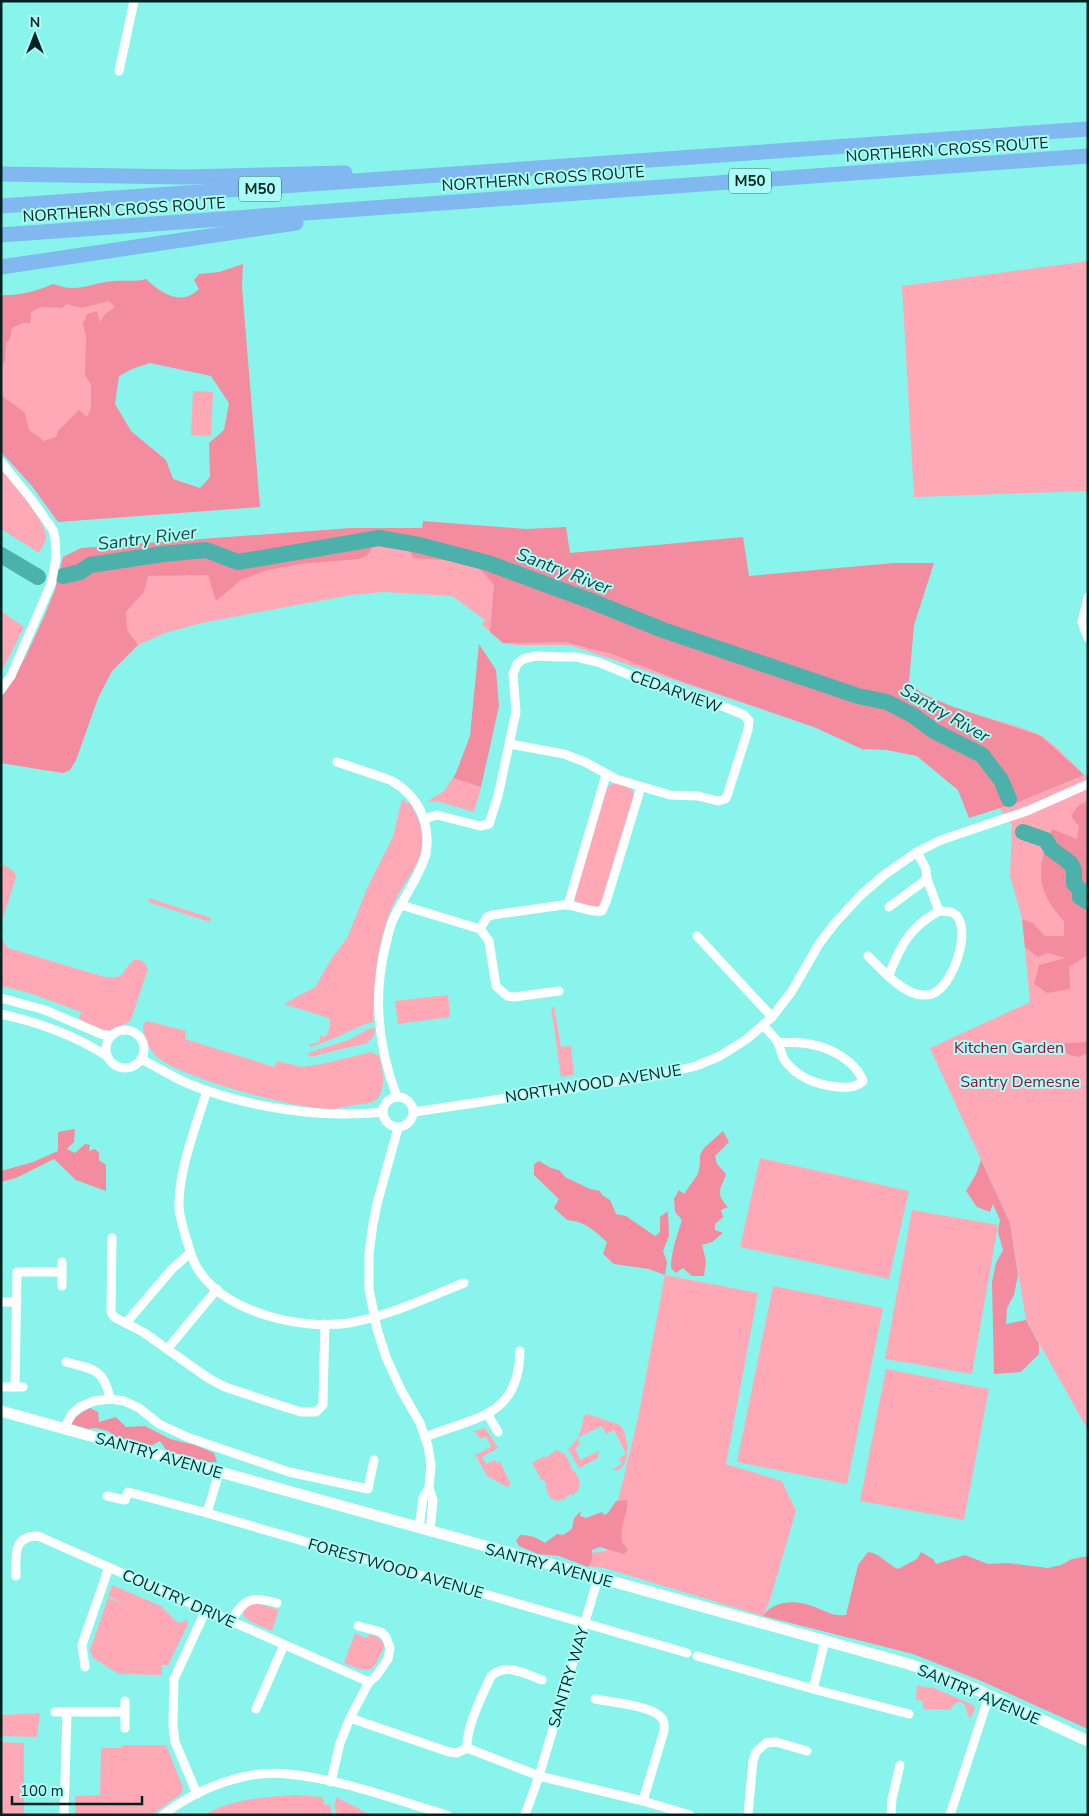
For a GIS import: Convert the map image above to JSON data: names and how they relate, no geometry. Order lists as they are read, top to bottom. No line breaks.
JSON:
{"streets":{"highway":["NORTHERN CROSS ROUTE","M50"],"main road":["SANTRY AVENUE"],"street":["CEDARVIEW","NORTHWOOD AVENUE","FORESTWOOD AVENUE","COULTRY DRIVE","SANTRY WAY"]},"crossings":[["SANTRY AVENUE","SANTRY WAY"],["FORESTWOOD AVENUE","SANTRY WAY"]],"water":["Santry River"],"parks":["Kitchen Garden","Santry Demesne"],"scale_bar":"100 m","north":"top"}
